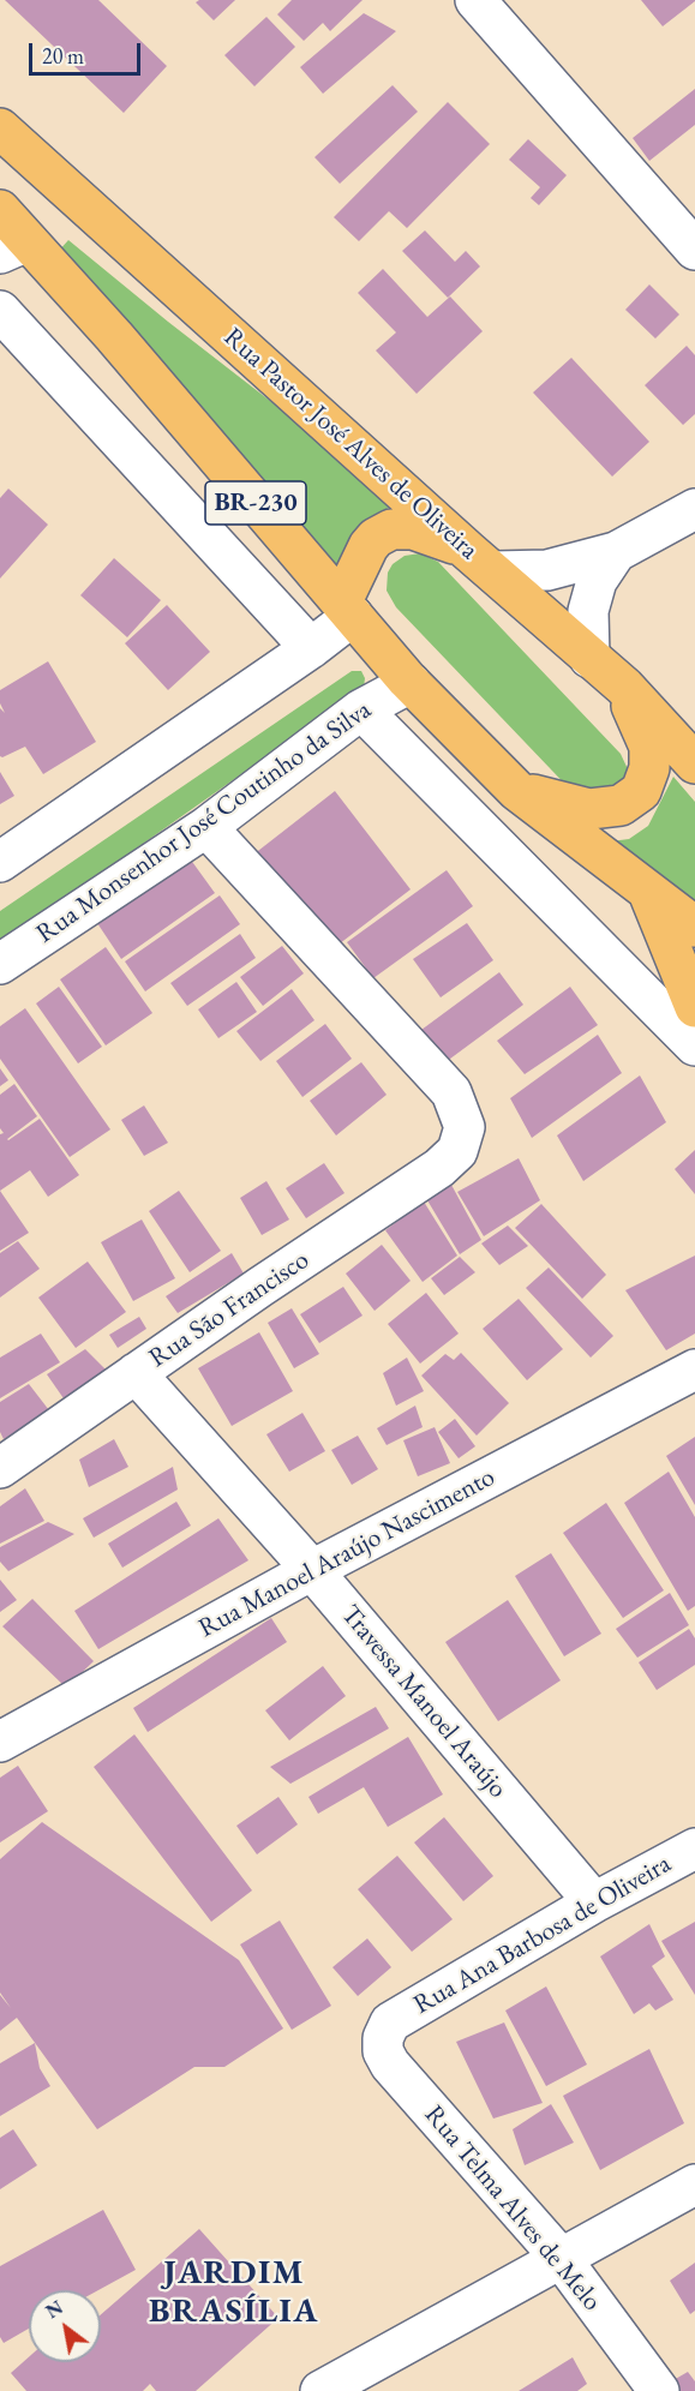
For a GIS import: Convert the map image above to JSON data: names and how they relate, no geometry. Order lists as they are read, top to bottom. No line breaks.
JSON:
{"streets":{"highway":["Rua Pastor José Alves de Oliveira","BR-230"],"street":["Rua Monsenhor José Coutinho da Silva","Rua São Francisco","Rua Manoel Araújo Nascimento","Travessa Manoel Araújo","Rua Ana Barbosa de Oliveira","Rua Telma Alves de Melo"]},"crossings":[["BR-230","Rua Monsenhor José Coutinho da Silva"],["Rua Monsenhor José Coutinho da Silva","Rua São Francisco"],["Rua São Francisco","Travessa Manoel Araújo"],["Rua Manoel Araújo Nascimento","Travessa Manoel Araújo"],["Travessa Manoel Araújo","Rua Ana Barbosa de Oliveira"],["Rua Ana Barbosa de Oliveira","Rua Telma Alves de Melo"]],"districts":["JARDIM BRASÍLIA"],"scale_bar":"20 m","north":"top left"}
